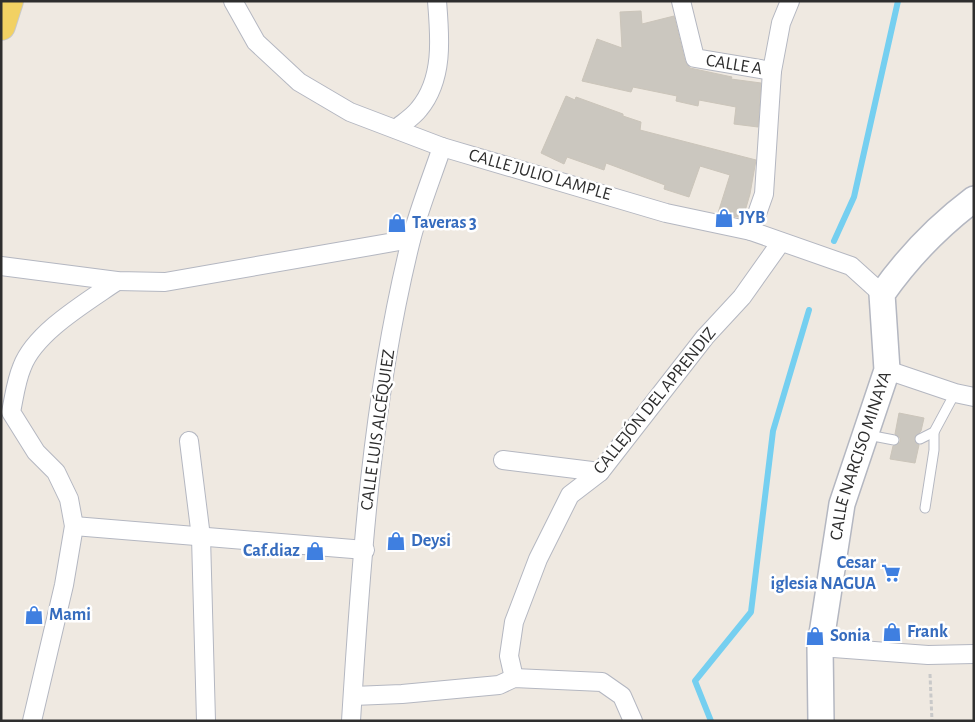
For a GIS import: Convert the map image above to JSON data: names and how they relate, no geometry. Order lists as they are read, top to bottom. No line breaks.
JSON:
{"streets":{"street":["CALLE A","CALLE JULIO LAMPLE","CALLEJÓN DEL APRENDIZ","CALLE LUIS ALCÉQUIEZ","CALLE NARCISO MINAYA"]},"crossings":[["CALLE JULIO LAMPLE","CALLEJÓN DEL APRENDIZ"],["CALLE JULIO LAMPLE","CALLE LUIS ALCÉQUIEZ"],["CALLE JULIO LAMPLE","CALLE NARCISO MINAYA"]],"places":{"shop":["JYB","Taveras 3","Deysi","Caf.diaz","Mami","Frank","Sonia"],"supermarket":["Cesar iglesia NAGUA"]}}
